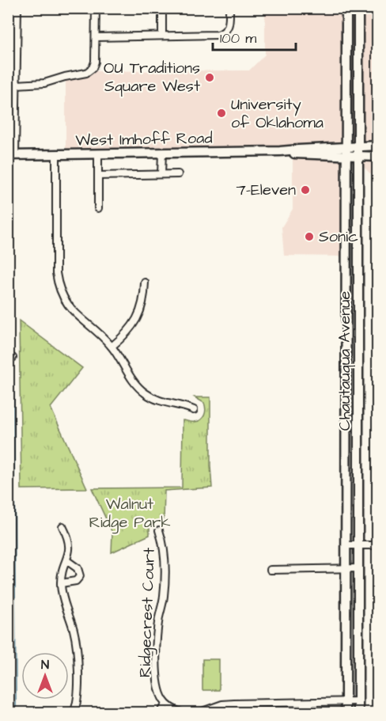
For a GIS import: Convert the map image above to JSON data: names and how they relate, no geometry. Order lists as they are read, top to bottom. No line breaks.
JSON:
{"streets":{"main road":["West Imhoff Road","Chautauqua Avenue"],"street":["Ridgecrest Court"]},"crossings":[["West Imhoff Road","Chautauqua Avenue"]],"parks":["Walnut Ridge Park"],"places":["OU Traditions Square West","University of Oklahoma","7-Eleven","Sonic"],"scale_bar":"100 m","north":"top"}
